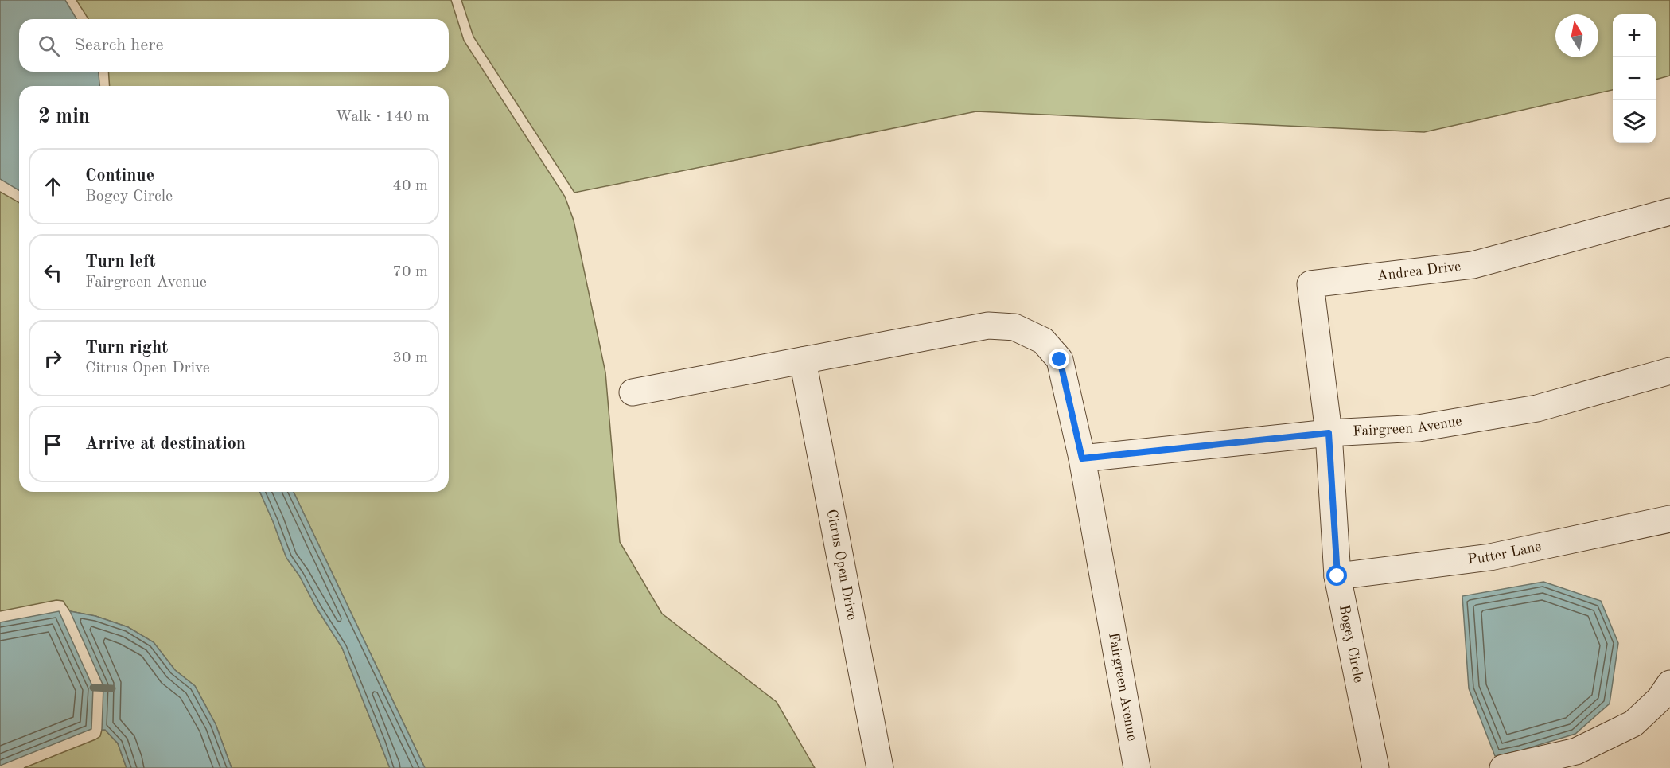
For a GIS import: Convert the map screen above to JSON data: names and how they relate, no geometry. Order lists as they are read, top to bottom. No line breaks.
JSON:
{"streets":{"street":["Andrea Drive","Fairgreen Avenue","Putter Lane","Citrus Open Drive","Bogey Circle"]},"crossings":[["Andrea Drive","Fairgreen Avenue"],["Andrea Drive","Bogey Circle"],["Fairgreen Avenue","Bogey Circle"],["Putter Lane","Bogey Circle"]],"north":"top","page":{"map_buttons":["+","−"],"search":"Search here","heading":["2 min","Walk · 140 m"],"list":[["Continue","Bogey Circle","40 m"],["Turn left","Fairgreen Avenue","70 m"],["Turn right","Citrus Open Drive","30 m"],"Arrive at destination"]}}
